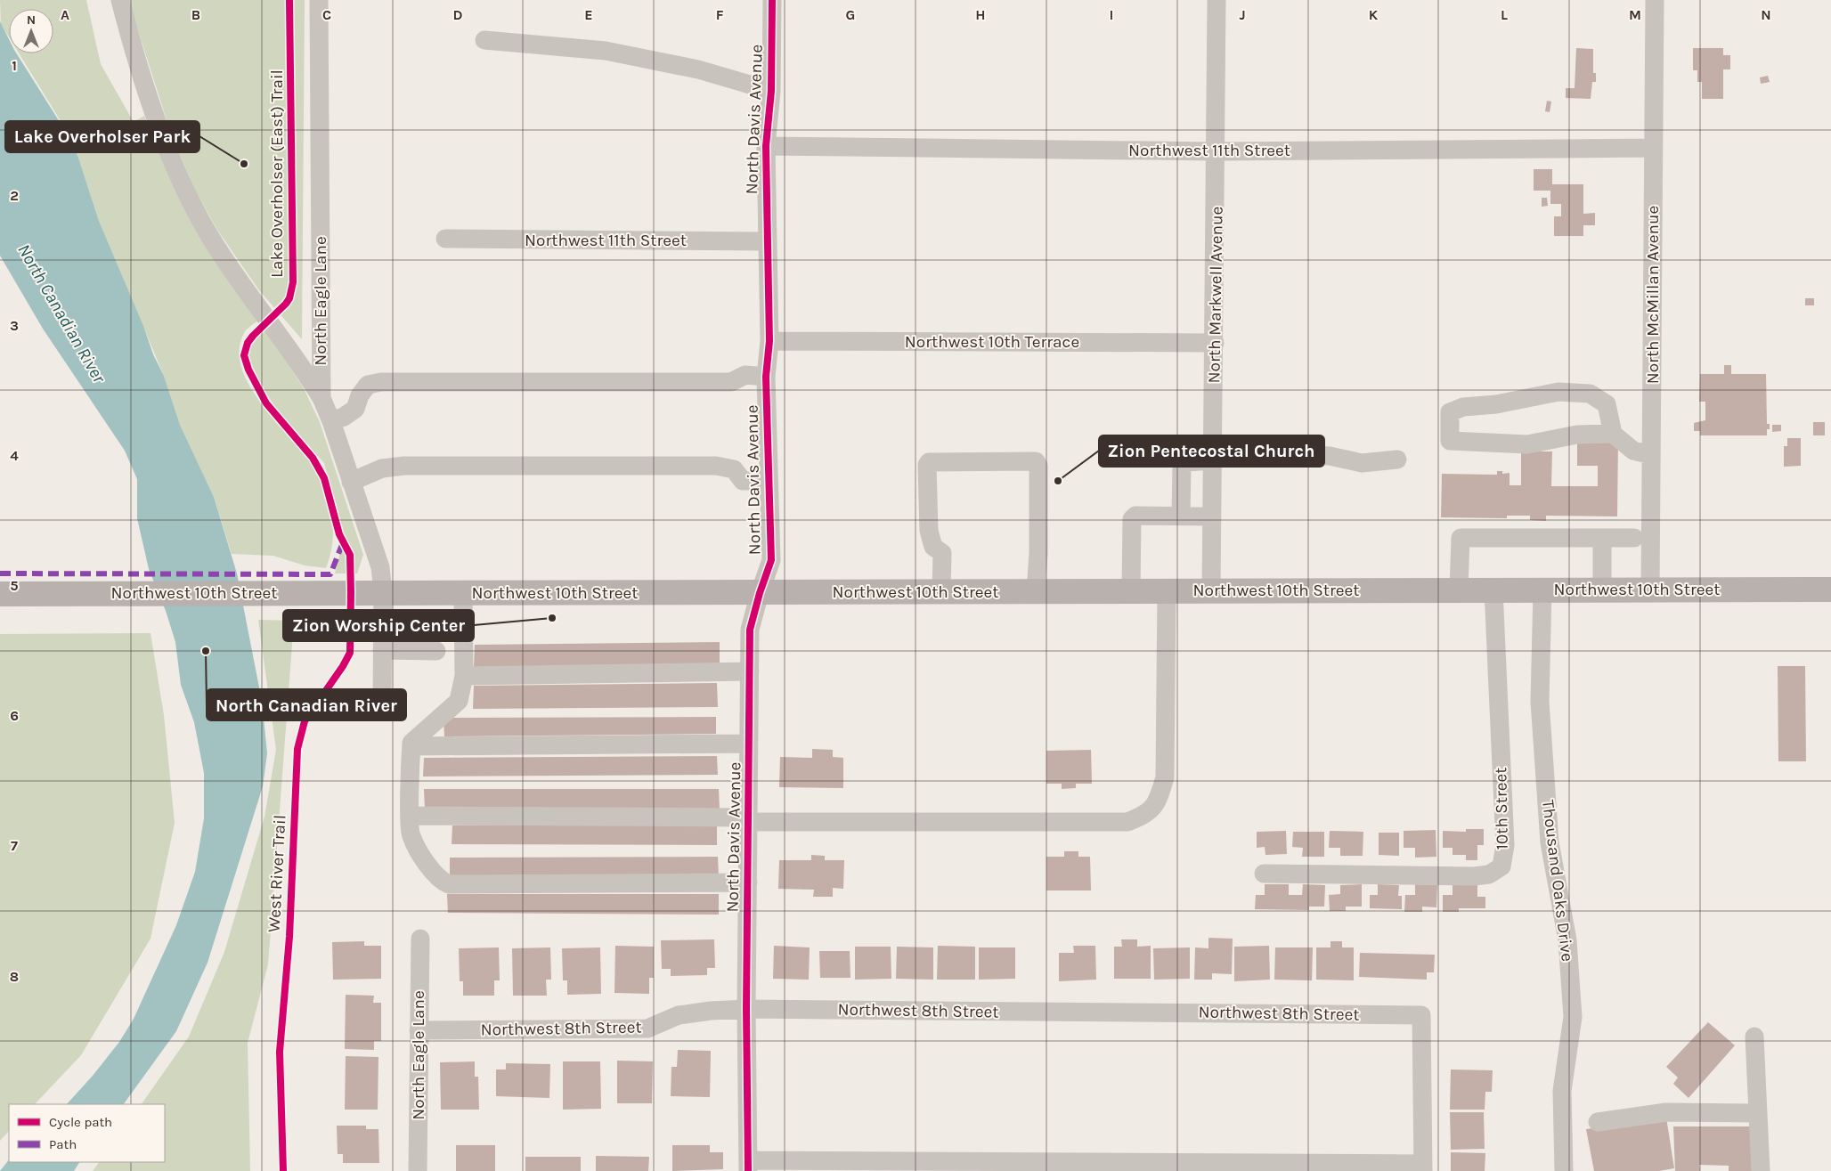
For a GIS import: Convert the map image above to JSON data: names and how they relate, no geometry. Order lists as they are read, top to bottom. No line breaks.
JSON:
{"streets":{"main road":["Northwest 10th Street"],"street":["North Davis Avenue","Northwest 11th Street","North Markwell Avenue","North McMillan Avenue","North Eagle Lane","Northwest 10th Terrace","10th Street","Thousand Oaks Drive","Northwest 8th Street"],"cycle path":["Lake Overholser (East) Trail"]},"crossings":[["North Davis Avenue","Northwest 11th Street"],["North Davis Avenue","Northwest 10th Terrace"],["North Davis Avenue","Northwest 10th Street"],["North Davis Avenue","Northwest 8th Street"],["Northwest 11th Street","North Markwell Avenue"],["Northwest 11th Street","North McMillan Avenue"],["North Markwell Avenue","Northwest 10th Terrace"],["North Markwell Avenue","Northwest 10th Street"],["North McMillan Avenue","Northwest 10th Street"],["North Eagle Lane","Northwest 10th Street"],["North Eagle Lane","Northwest 8th Street"],["Northwest 10th Street","10th Street"],["Northwest 10th Street","Thousand Oaks Drive"]],"water":["North Canadian River"],"places":["Lake Overholser Park","Zion Pentecostal Church","Zion Worship Center","North Canadian River"],"legend":["Cycle path","Path"],"north":"top","grid":{"columns":["A","B","C","D","E","F","G","H","I","J","K","L","M","N"],"rows":["1","2","3","4","5","6","7","8"]}}
